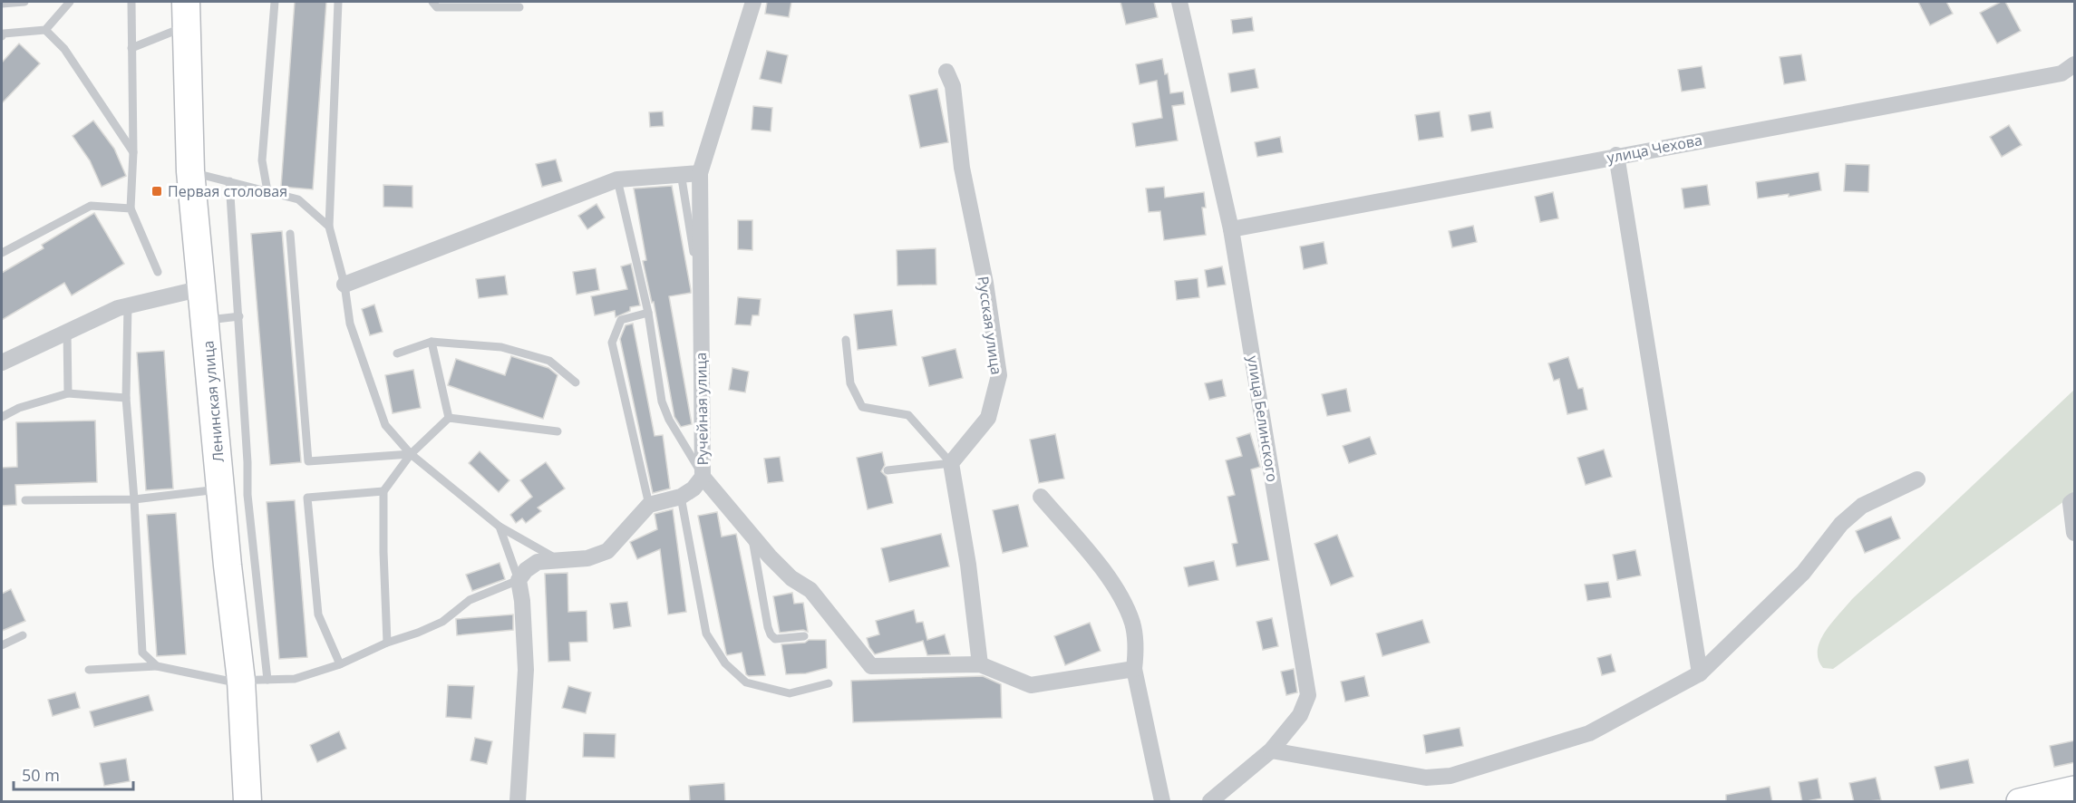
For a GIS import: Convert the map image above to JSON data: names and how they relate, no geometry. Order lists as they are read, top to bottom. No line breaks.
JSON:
{"streets":{"main road":["Ленинская улица"],"street":["улица Чехова","Русская улица","Ручейная улица","улица Белинского"]},"crossings":[["улица Чехова","улица Белинского"]],"places":{"transit":["Первая столовая"]},"scale_bar":"50 m"}
